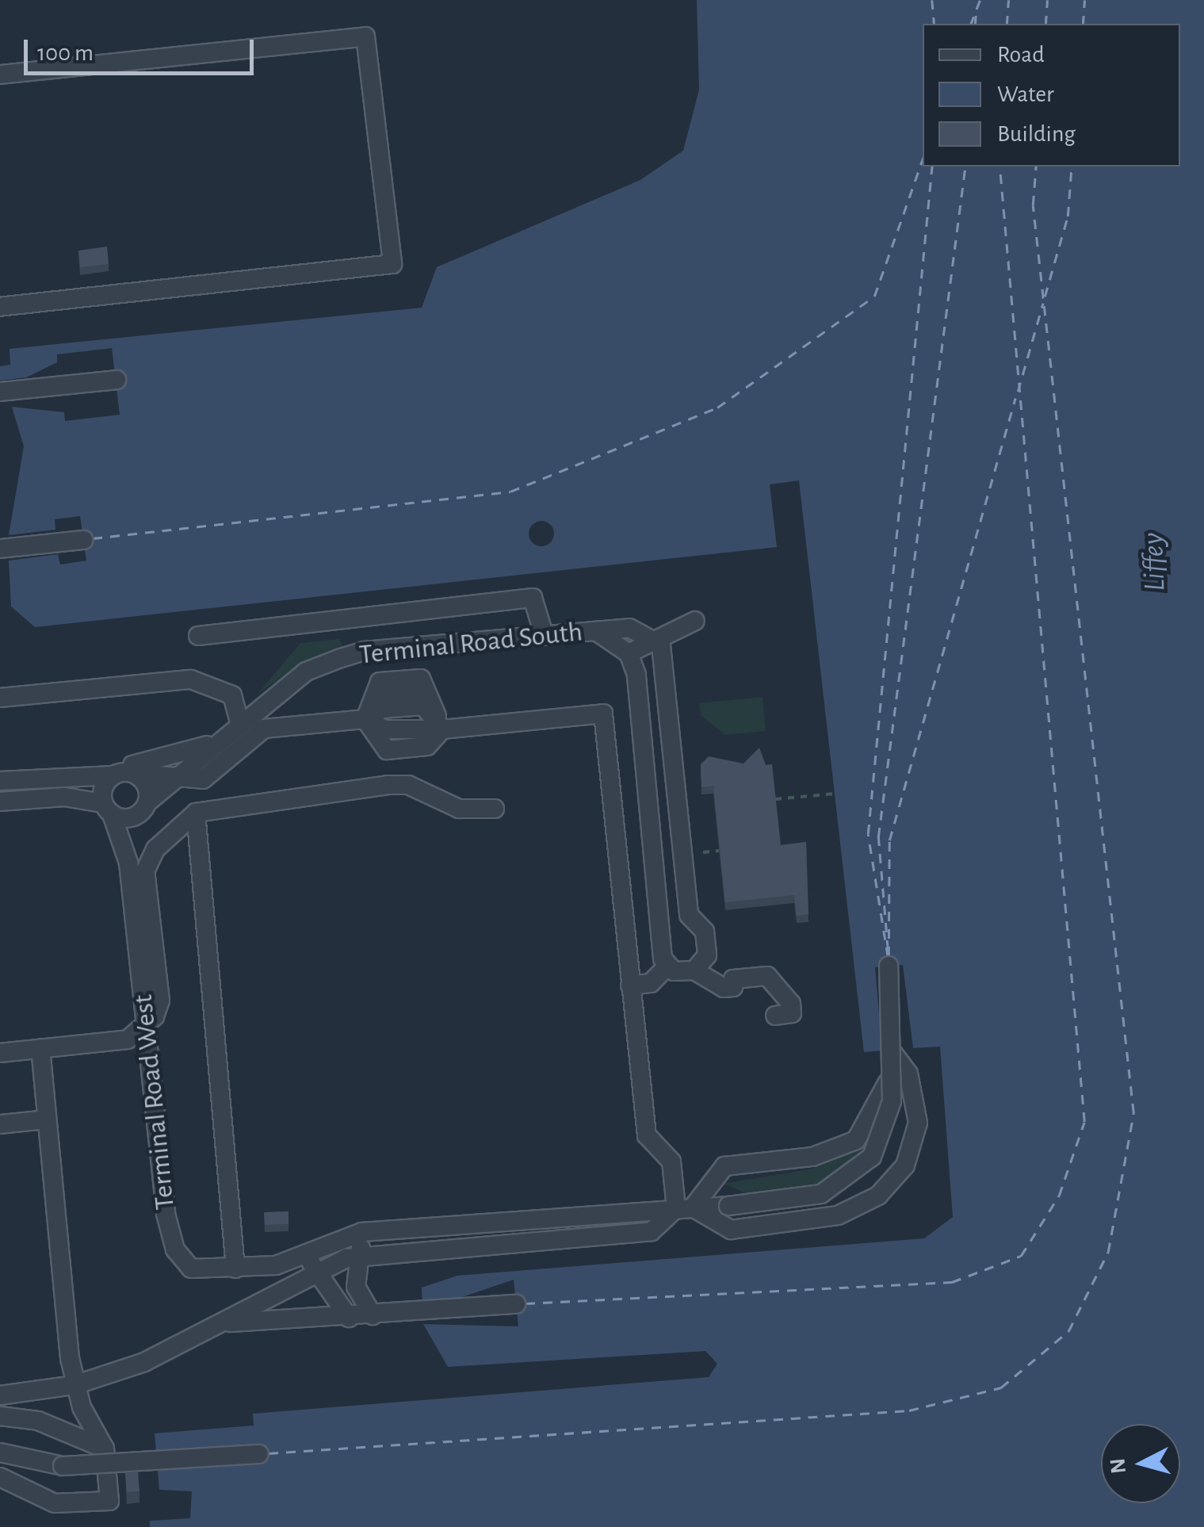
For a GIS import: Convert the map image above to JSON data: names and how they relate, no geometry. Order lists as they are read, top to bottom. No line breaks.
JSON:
{"streets":{"street":["Terminal Road South","Terminal Road West"]},"crossings":[["Terminal Road South","Terminal Road West"]],"water":["Liffey"],"legend":["Road","Water","Building"],"scale_bar":"100 m","north":"left"}
